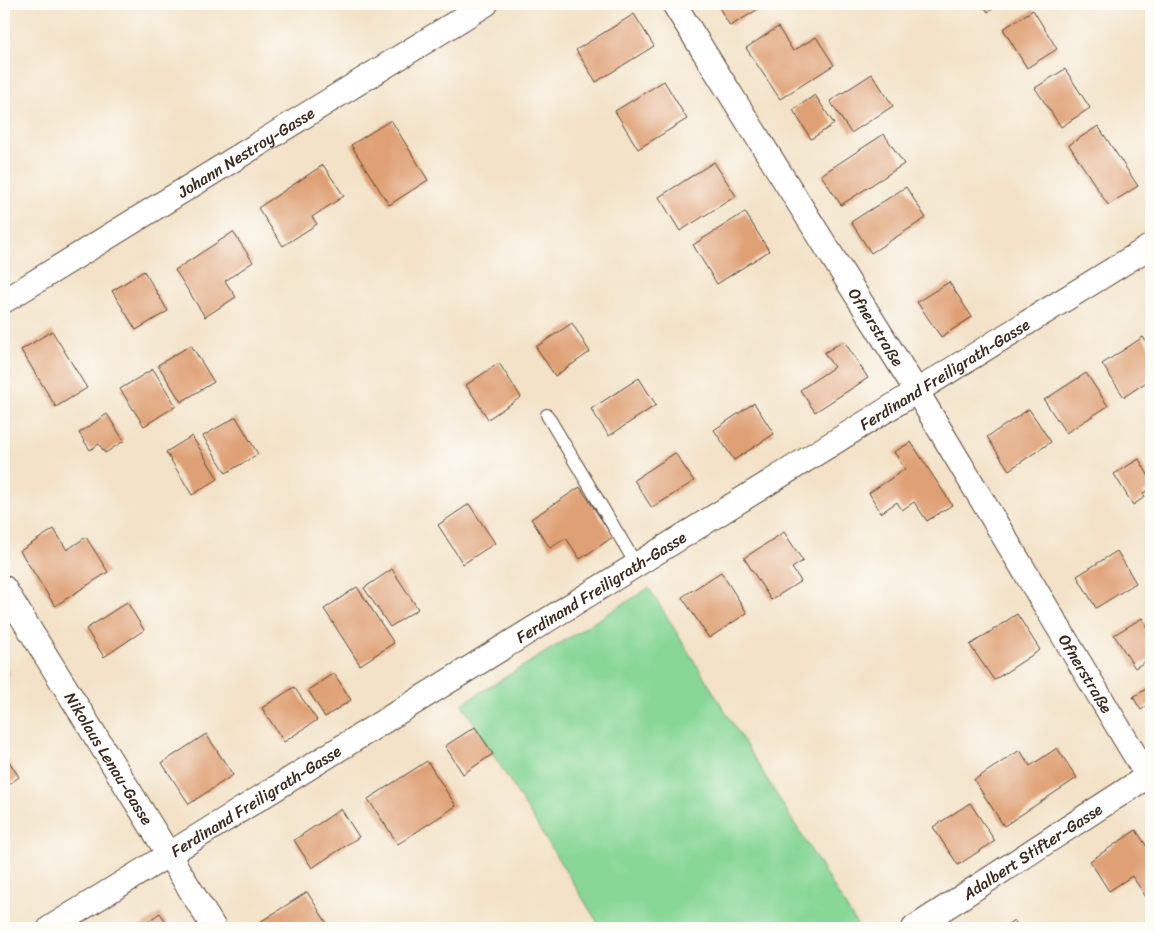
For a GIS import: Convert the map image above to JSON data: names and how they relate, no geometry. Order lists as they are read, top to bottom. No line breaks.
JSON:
{"streets":{"street":["Johann Nestroy-Gasse","Ofnerstraße","Ferdinand Freiligrath-Gasse","Nikolaus Lenau-Gasse","Adalbert Stifter-Gasse"]},"crossings":[["Ofnerstraße","Ferdinand Freiligrath-Gasse"],["Ofnerstraße","Adalbert Stifter-Gasse"],["Ferdinand Freiligrath-Gasse","Nikolaus Lenau-Gasse"]]}
